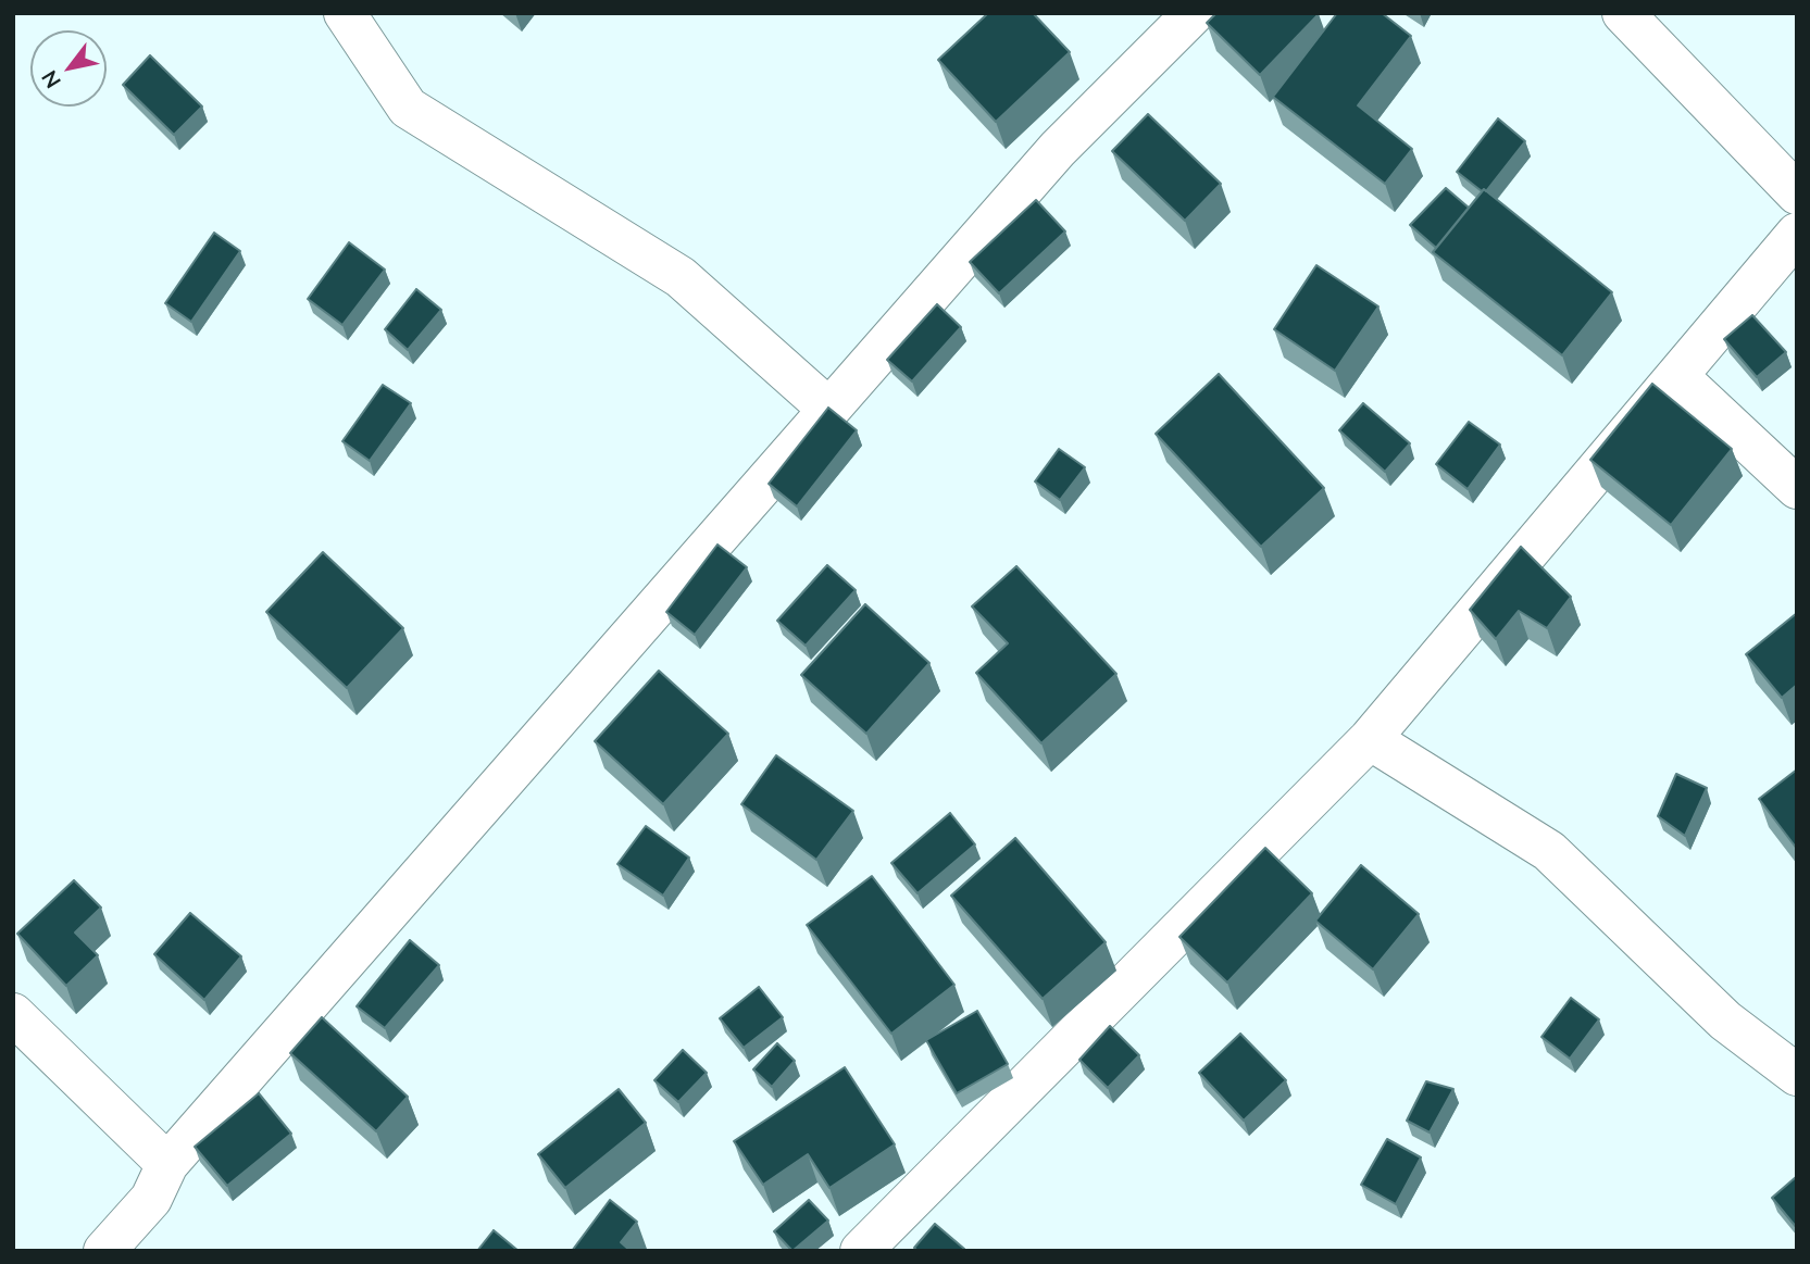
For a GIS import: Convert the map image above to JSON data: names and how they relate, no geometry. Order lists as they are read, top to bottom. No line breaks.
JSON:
{"north":"bottom left"}
